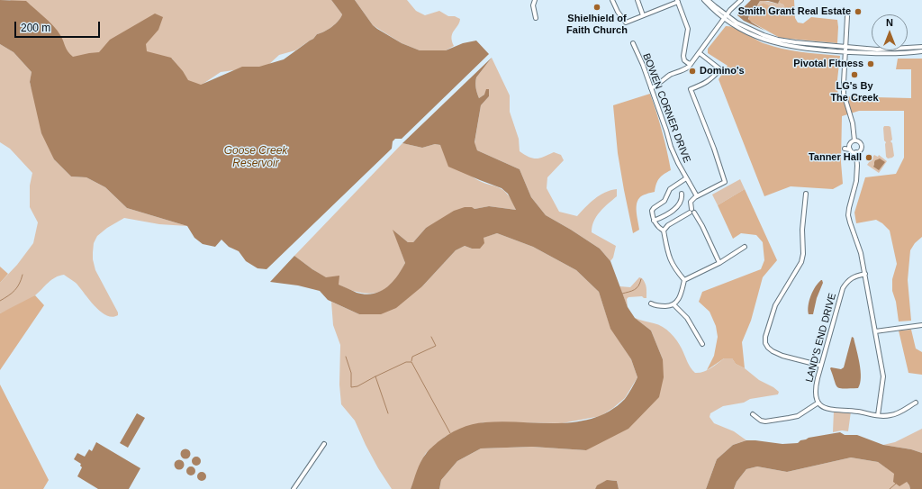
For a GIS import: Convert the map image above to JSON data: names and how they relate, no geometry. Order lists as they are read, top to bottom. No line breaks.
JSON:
{"streets":{"street":["BOWEN CORNER DRIVE","LAND'S END DRIVE"]},"water":["Goose Creek Reservoir"],"places":["Shielhield of Faith Church","Smith Grant Real Estate","Pivotal Fitness","Domino's","LG's By The Creek","Tanner Hall"],"scale_bar":"200 m","north":"top"}
